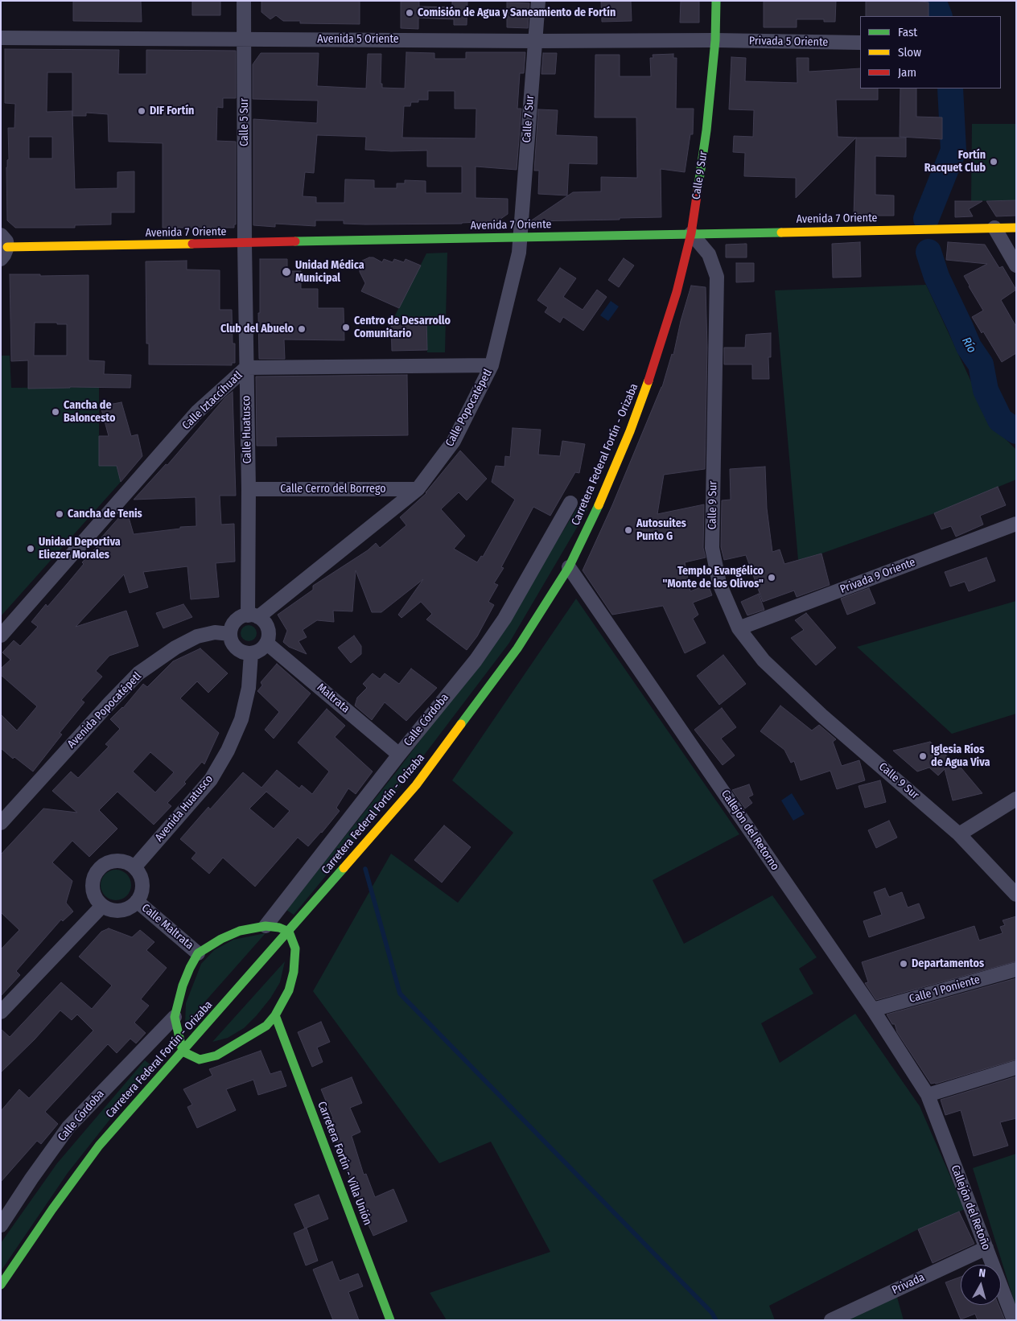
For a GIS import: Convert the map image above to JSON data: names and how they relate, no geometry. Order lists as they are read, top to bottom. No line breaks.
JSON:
{"streets":{"main road":["Calle 9 Sur","Avenida 7 Oriente","Carretera Federal Fortín - Orizaba","Carretera Fortín - Villa Unión"],"street":["Avenida 5 Oriente","Privada 5 Oriente","Calle 7 Sur","Calle 5 Sur","Calle Iztaccíhuatl","Calle Popocatépetl","Calle Huatusco","Calle Cerro del Borrego","Privada 9 Oriente","Maltrata","Avenida Popocatépetl","Calle Córdoba","Avenida Huatusco","Callejón del Retorno","Calle Maltrata","Calle 1 Poniente","Callejón del Retoño","Privada"]},"crossings":[["Avenida 5 Oriente","Privada 5 Oriente"],["Avenida 5 Oriente","Calle 7 Sur"],["Avenida 5 Oriente","Calle 5 Sur"],["Avenida 5 Oriente","Calle 9 Sur"],["Privada 5 Oriente","Calle 9 Sur"],["Calle 7 Sur","Avenida 7 Oriente"],["Calle 7 Sur","Calle Popocatépetl"],["Calle 5 Sur","Avenida 7 Oriente"],["Calle 5 Sur","Calle Huatusco"],["Calle 9 Sur","Avenida 7 Oriente"],["Calle 9 Sur","Carretera Federal Fortín - Orizaba"],["Calle 9 Sur","Privada 9 Oriente"],["Avenida 7 Oriente","Calle Popocatépetl"],["Avenida 7 Oriente","Calle Huatusco"],["Avenida 7 Oriente","Carretera Federal Fortín - Orizaba"],["Calle Iztaccíhuatl","Calle Popocatépetl"],["Calle Iztaccíhuatl","Calle Huatusco"],["Calle Popocatépetl","Calle Huatusco"],["Calle Popocatépetl","Calle Cerro del Borrego"],["Calle Popocatépetl","Maltrata"],["Calle Popocatépetl","Avenida Popocatépetl"],["Calle Popocatépetl","Avenida Huatusco"],["Calle Huatusco","Calle Cerro del Borrego"],["Calle Huatusco","Maltrata"],["Calle Huatusco","Avenida Popocatépetl"],["Calle Huatusco","Avenida Huatusco"],["Carretera Federal Fortín - Orizaba","Callejón del Retorno"],["Maltrata","Avenida Popocatépetl"],["Maltrata","Calle Córdoba"],["Maltrata","Avenida Huatusco"],["Avenida Popocatépetl","Avenida Huatusco"],["Avenida Huatusco","Calle Maltrata"],["Callejón del Retorno","Calle 1 Poniente"],["Callejón del Retorno","Callejón del Retoño"],["Callejón del Retoño","Privada"]],"water":["Río"],"places":["Comisión de Agua y Saneamiento de Fortín","DIF Fortín","Fortín Racquet Club","Unidad Médica Municipal","Centro de Desarrollo Comunitario","Club del Abuelo","Cancha de Baloncesto","Cancha de Tenis","Autosuites Punto G","Unidad Deportiva Eliezer Morales","Templo Evangélico \"Monte de los Olivos\"","Iglesia Ríos de Agua Viva","Departamentos"],"legend":["Fast","Slow","Jam"],"north":"top"}
